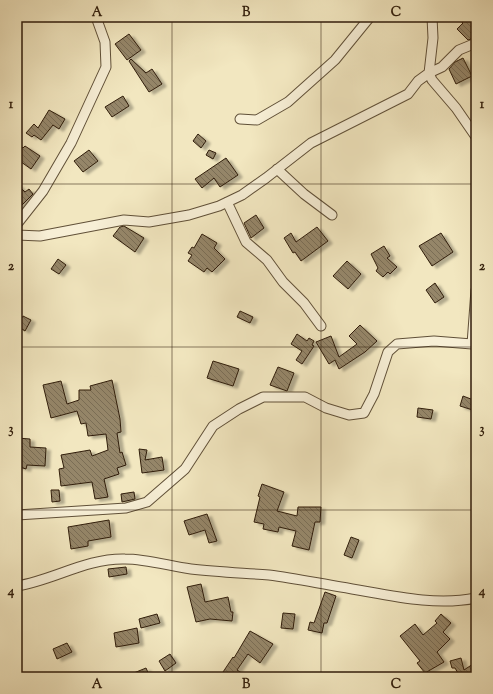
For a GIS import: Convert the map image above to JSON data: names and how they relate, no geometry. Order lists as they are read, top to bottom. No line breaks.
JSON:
{"grid":{"columns":["A","B","C"],"rows":["1","2","3","4"]}}
